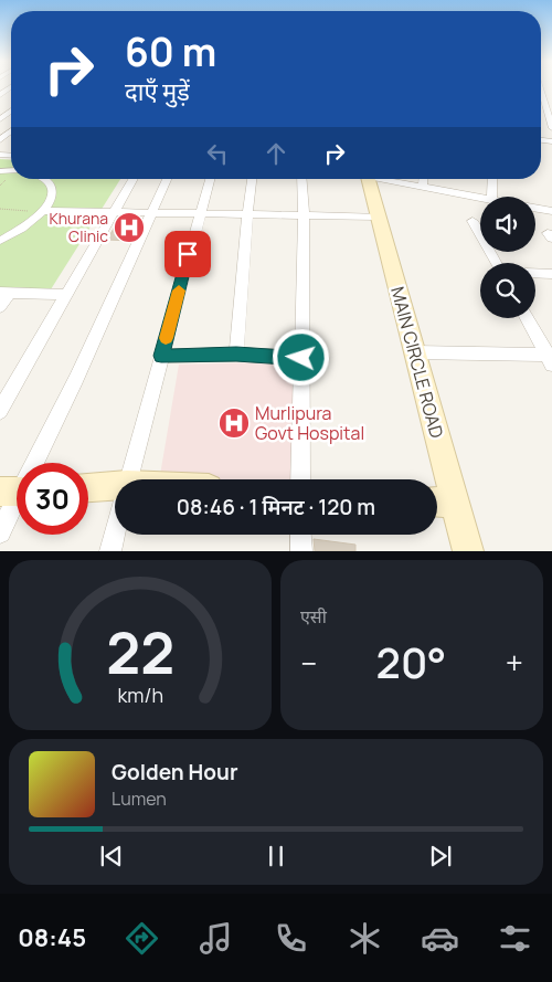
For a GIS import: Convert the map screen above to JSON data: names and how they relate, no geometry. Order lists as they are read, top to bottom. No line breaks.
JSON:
{"streets":{"street":["MAIN CIRCLE ROAD"]},"places":{"hospital":["Khurana Clinic","Murlipura Govt Hospital"]},"page":{"turn":["60 m","दाएँ मुड़ें"],"limit":"30","trip":"08:46 · 1 मिनट · 120 m","tile":"एसी","heat":["−","20°","+"],"song":["Golden Hour","Lumen"],"tabs":"08:45","gauge":["22","km/h"]}}
